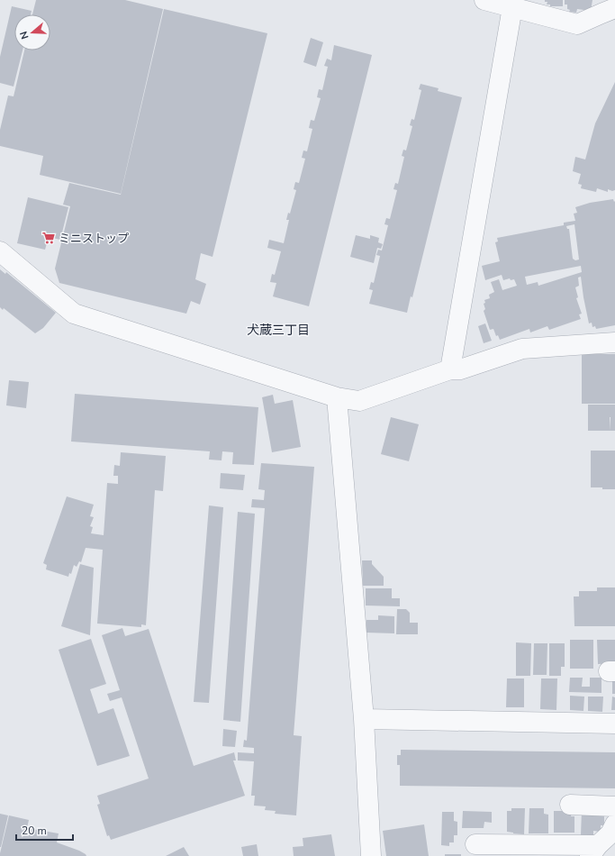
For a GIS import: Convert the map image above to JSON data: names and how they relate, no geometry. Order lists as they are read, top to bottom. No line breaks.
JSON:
{"districts":["犬蔵三丁目"],"places":{"supermarket":["ミニストップ"]},"scale_bar":"20 m","north":"left"}
